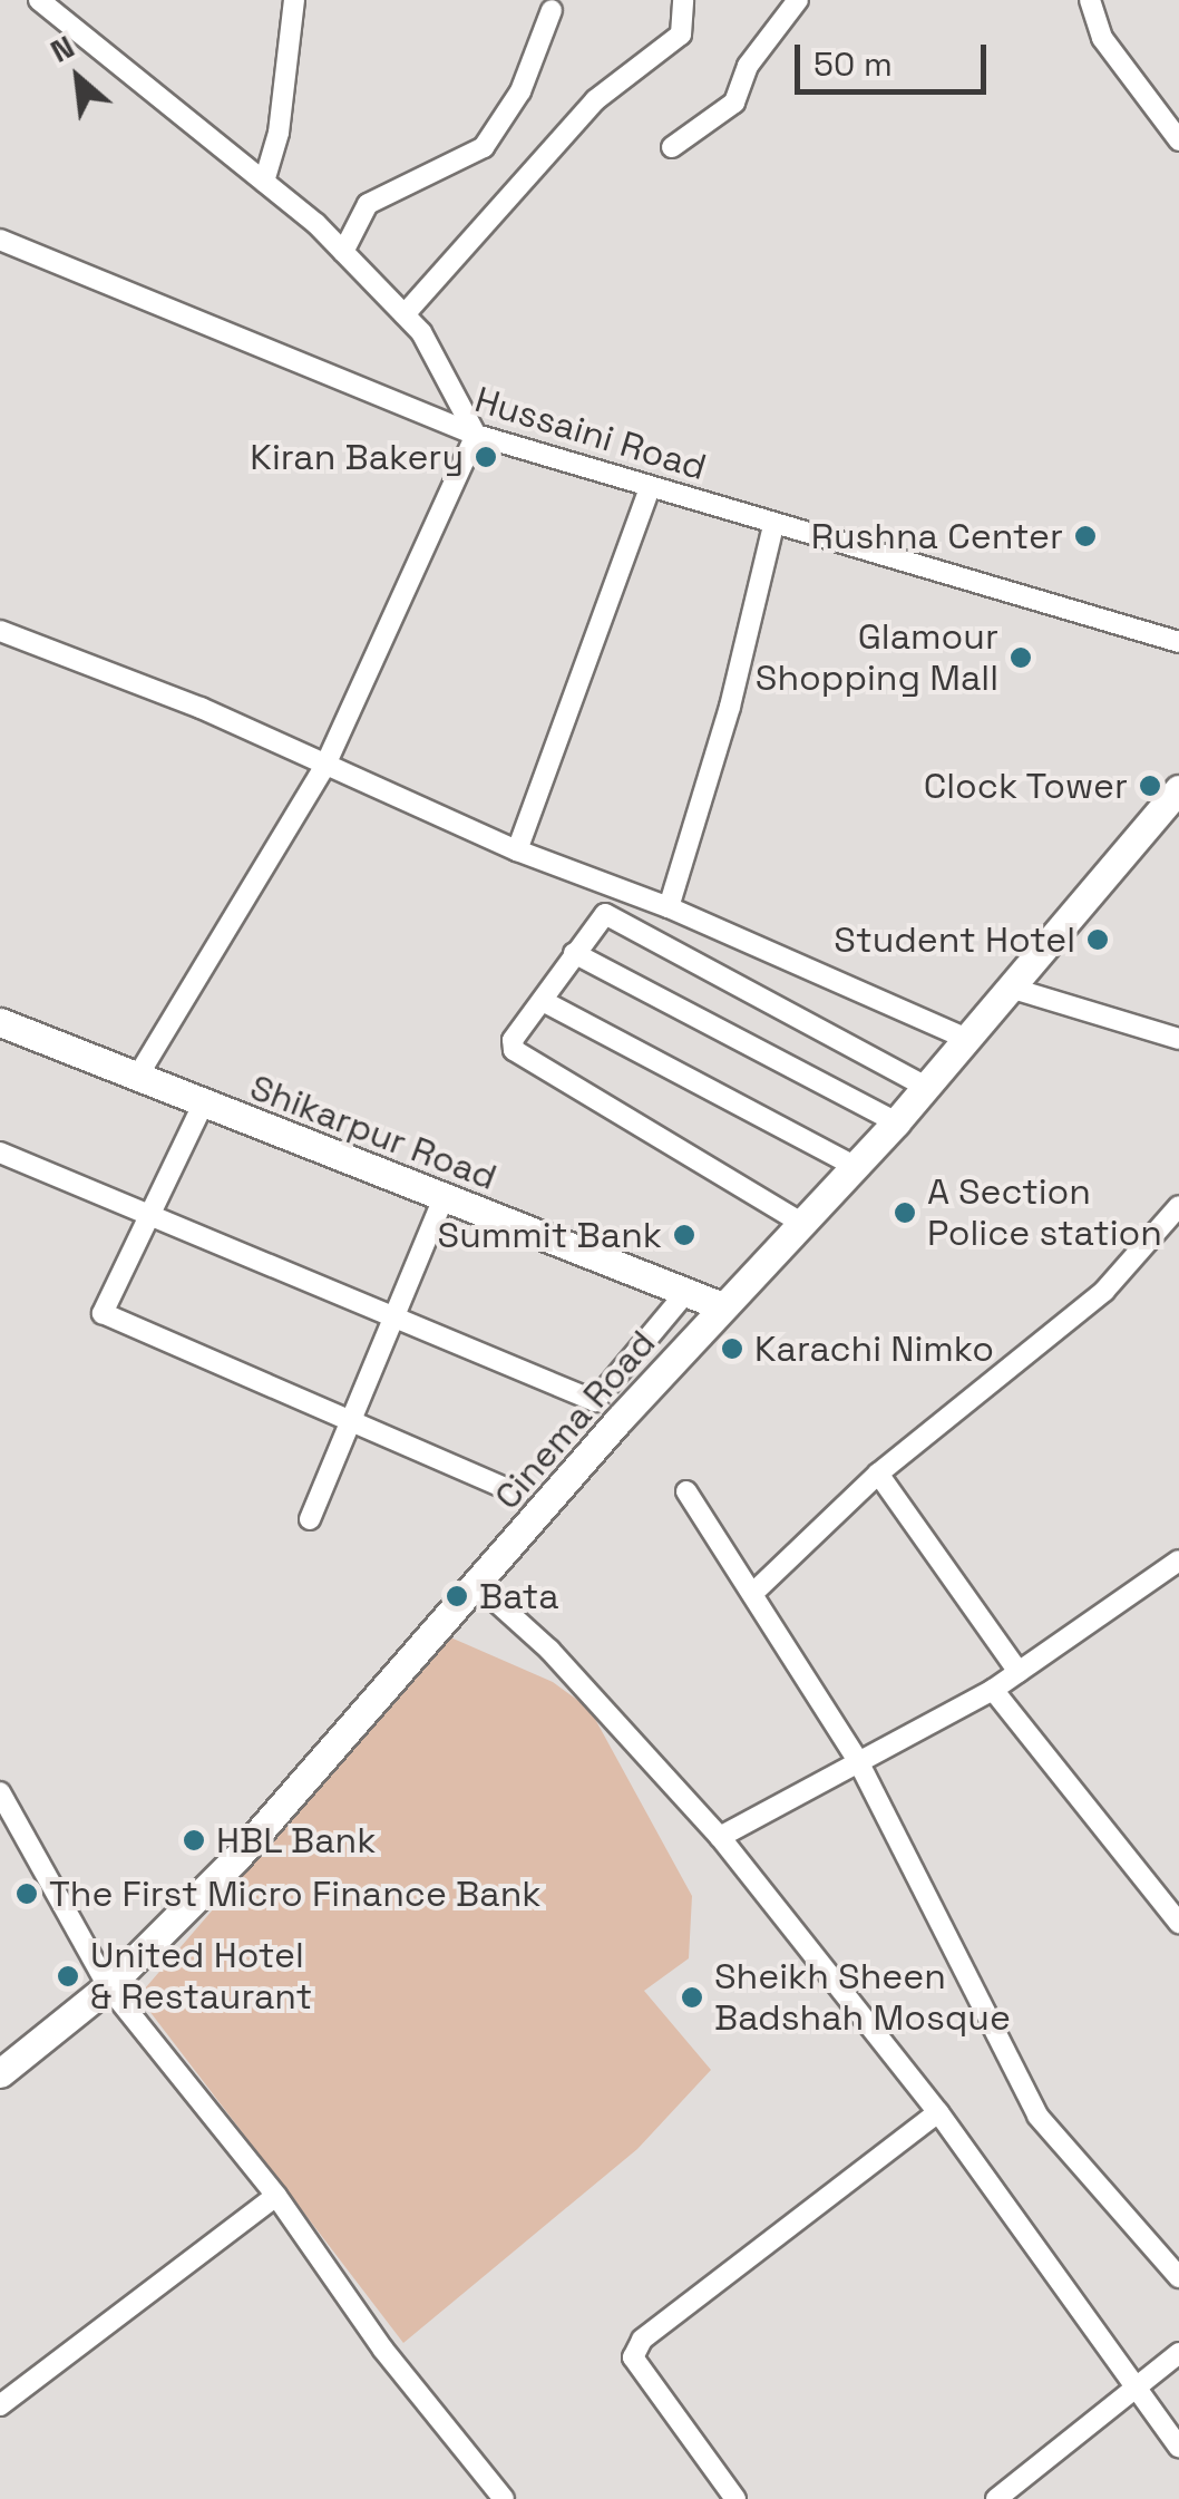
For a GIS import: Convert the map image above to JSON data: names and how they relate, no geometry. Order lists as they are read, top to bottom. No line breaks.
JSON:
{"streets":{"street":["Hussaini Road","Shikarpur Road","Cinema Road"]},"crossings":[["Shikarpur Road","Cinema Road"]],"places":["Kiran Bakery","Rushna Center","Glamour Shopping Mall","Clock Tower","Student Hotel","A Section Police station","Summit Bank","Karachi Nimko","Bata","HBL Bank","The First Micro Finance Bank","United Hotel & Restaurant","Sheikh Sheen Badshah Mosque"],"scale_bar":"50 m","north":"top left"}
